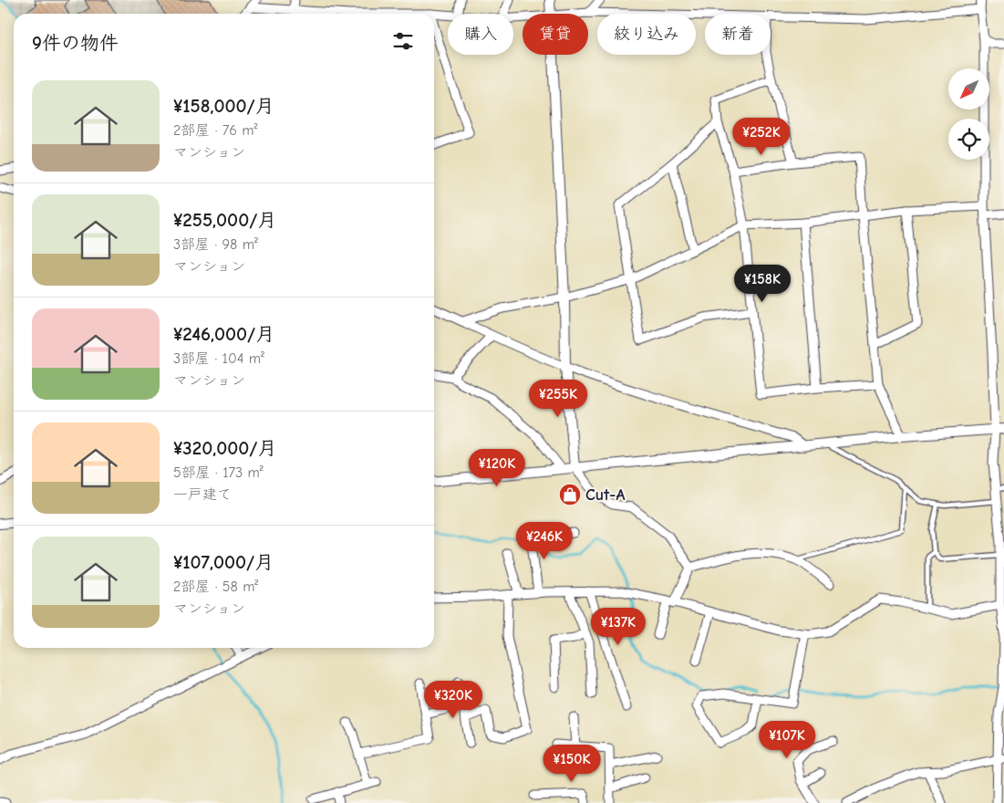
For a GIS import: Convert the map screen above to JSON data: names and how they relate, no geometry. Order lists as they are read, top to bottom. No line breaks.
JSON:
{"places":{"shop":["Cut-A"]},"north":"bottom left","page":{"chip":["購入","賃貸","絞り込み","新着"],"heading":"9件の物件","list":[{"name":"¥158,000/月","note":"2部屋 · 76 m² · マンション"},{"name":"¥255,000/月","note":"3部屋 · 98 m² · マンション"},{"name":"¥246,000/月","note":"3部屋 · 104 m² · マンション"},{"name":"¥320,000/月","note":"5部屋 · 173 m² · 一戸建て"},{"name":"¥107,000/月","note":"2部屋 · 58 m² · マンション"}],"price":["¥252K","¥158K","¥255K","¥120K","¥246K","¥137K","¥320K","¥107K","¥150K"]}}
